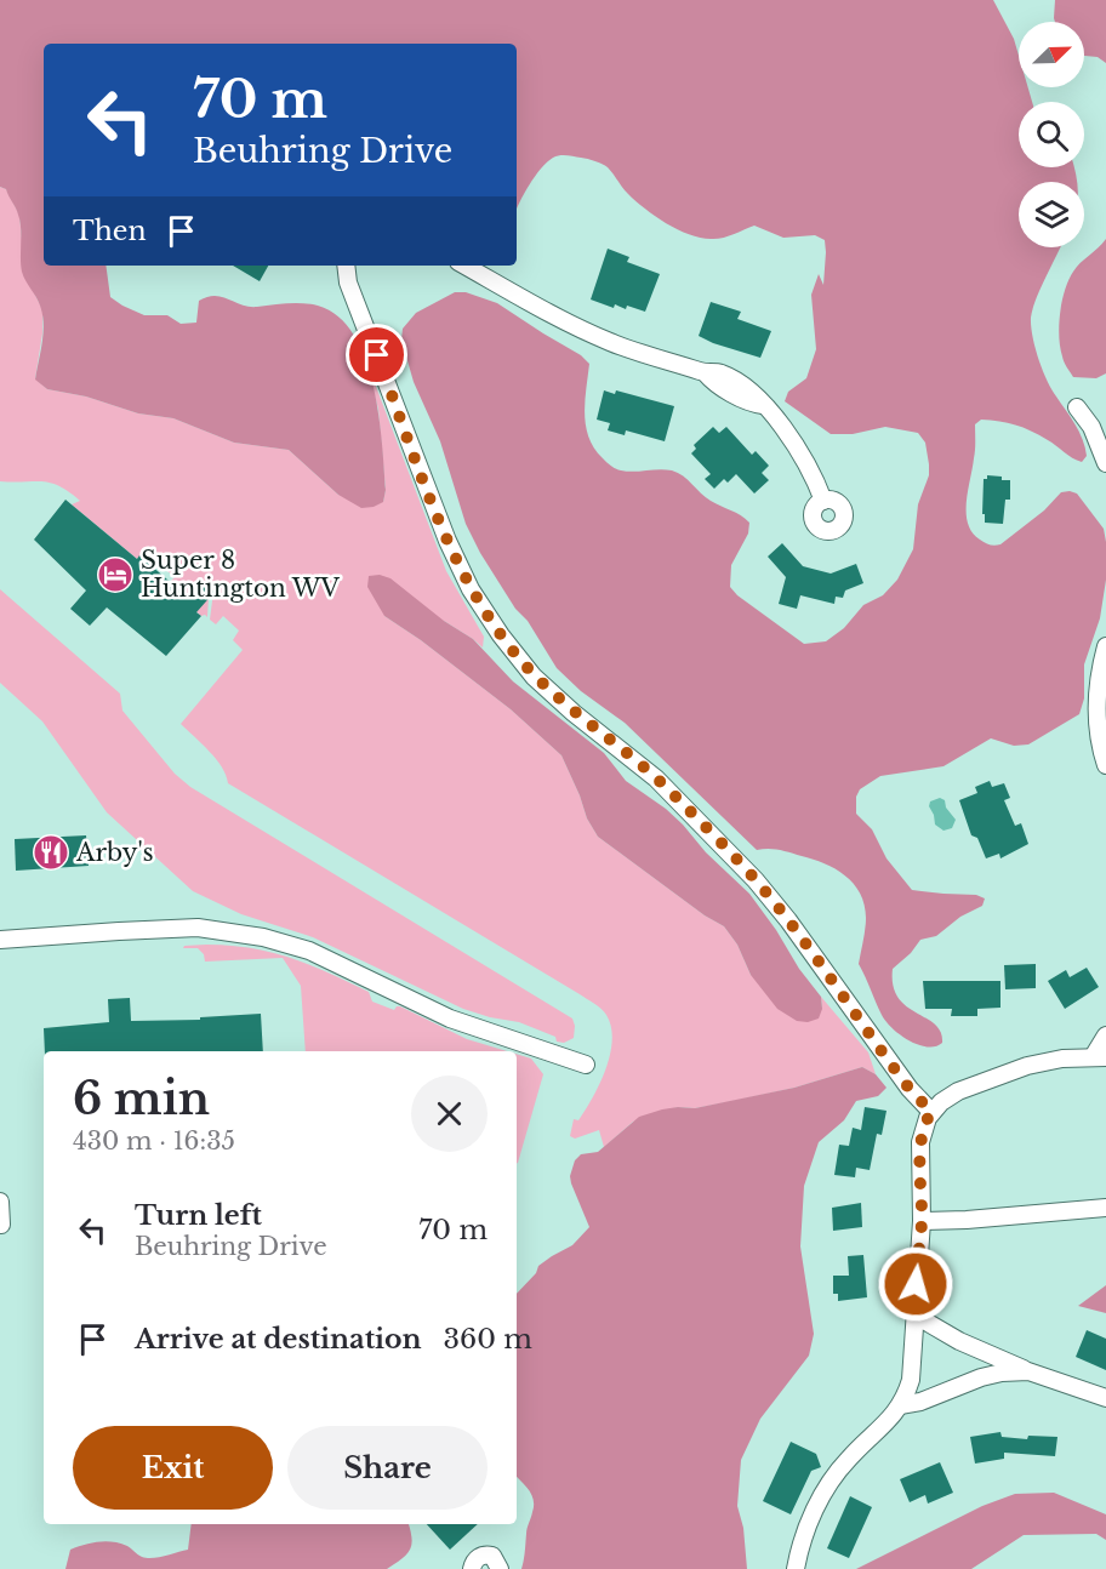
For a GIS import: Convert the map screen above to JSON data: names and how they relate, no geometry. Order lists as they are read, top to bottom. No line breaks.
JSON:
{"places":{"hotel":["Super 8 Huntington WV"],"restaurant":["Arby's"]},"north":"top right","page":{"turn":["70 m","Beuhring Drive"],"then":"Then","heading":["6 min","430 m · 16:35"],"list":[{"name":"Turn left","note":"Beuhring Drive","value":"70 m"},{"name":"Arrive at destination","value":"360 m"}],"buttons":["Exit","Share"]}}
